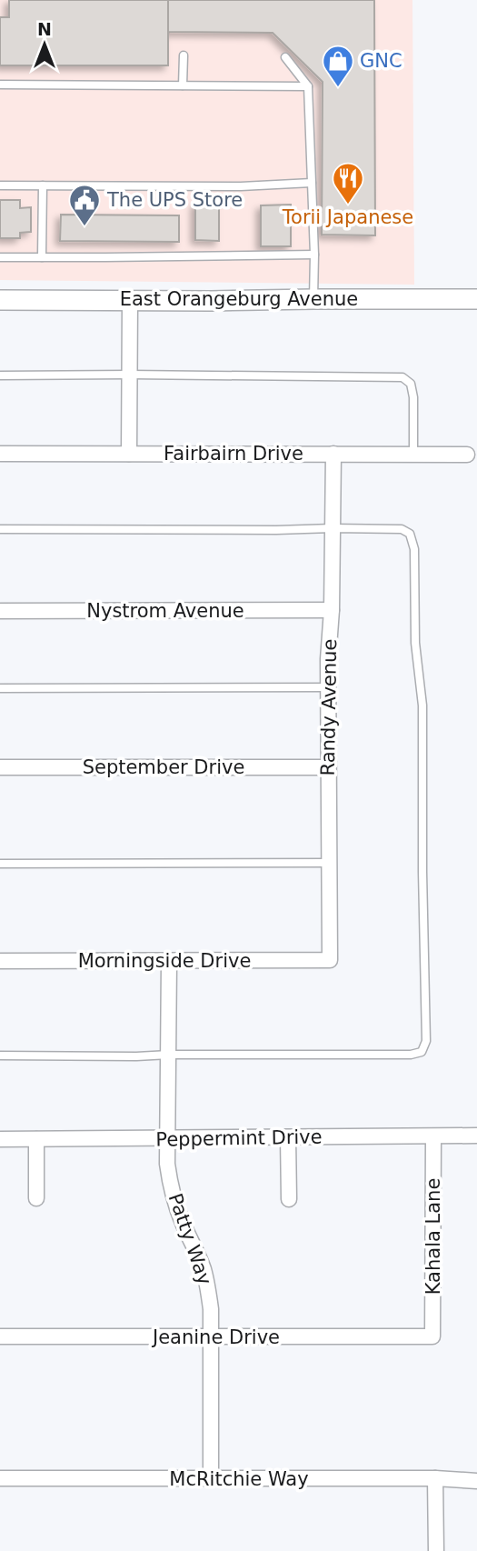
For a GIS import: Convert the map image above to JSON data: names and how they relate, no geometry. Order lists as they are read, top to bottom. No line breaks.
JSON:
{"streets":{"street":["East Orangeburg Avenue","Fairbairn Drive","Nystrom Avenue","Randy Avenue","September Drive","Morningside Drive","Peppermint Drive","Kahala Lane","Patty Way","Jeanine Drive","McRitchie Way"]},"crossings":[["Fairbairn Drive","Randy Avenue"],["Nystrom Avenue","Randy Avenue"],["Randy Avenue","September Drive"],["Randy Avenue","Morningside Drive"],["Morningside Drive","Patty Way"],["Peppermint Drive","Kahala Lane"],["Peppermint Drive","Patty Way"],["Kahala Lane","Jeanine Drive"],["Patty Way","Jeanine Drive"],["Patty Way","McRitchie Way"]],"places":{"shop":["GNC"],"restaurant":["Torii Japanese"],"public building":["The UPS Store"]},"north":"top"}
